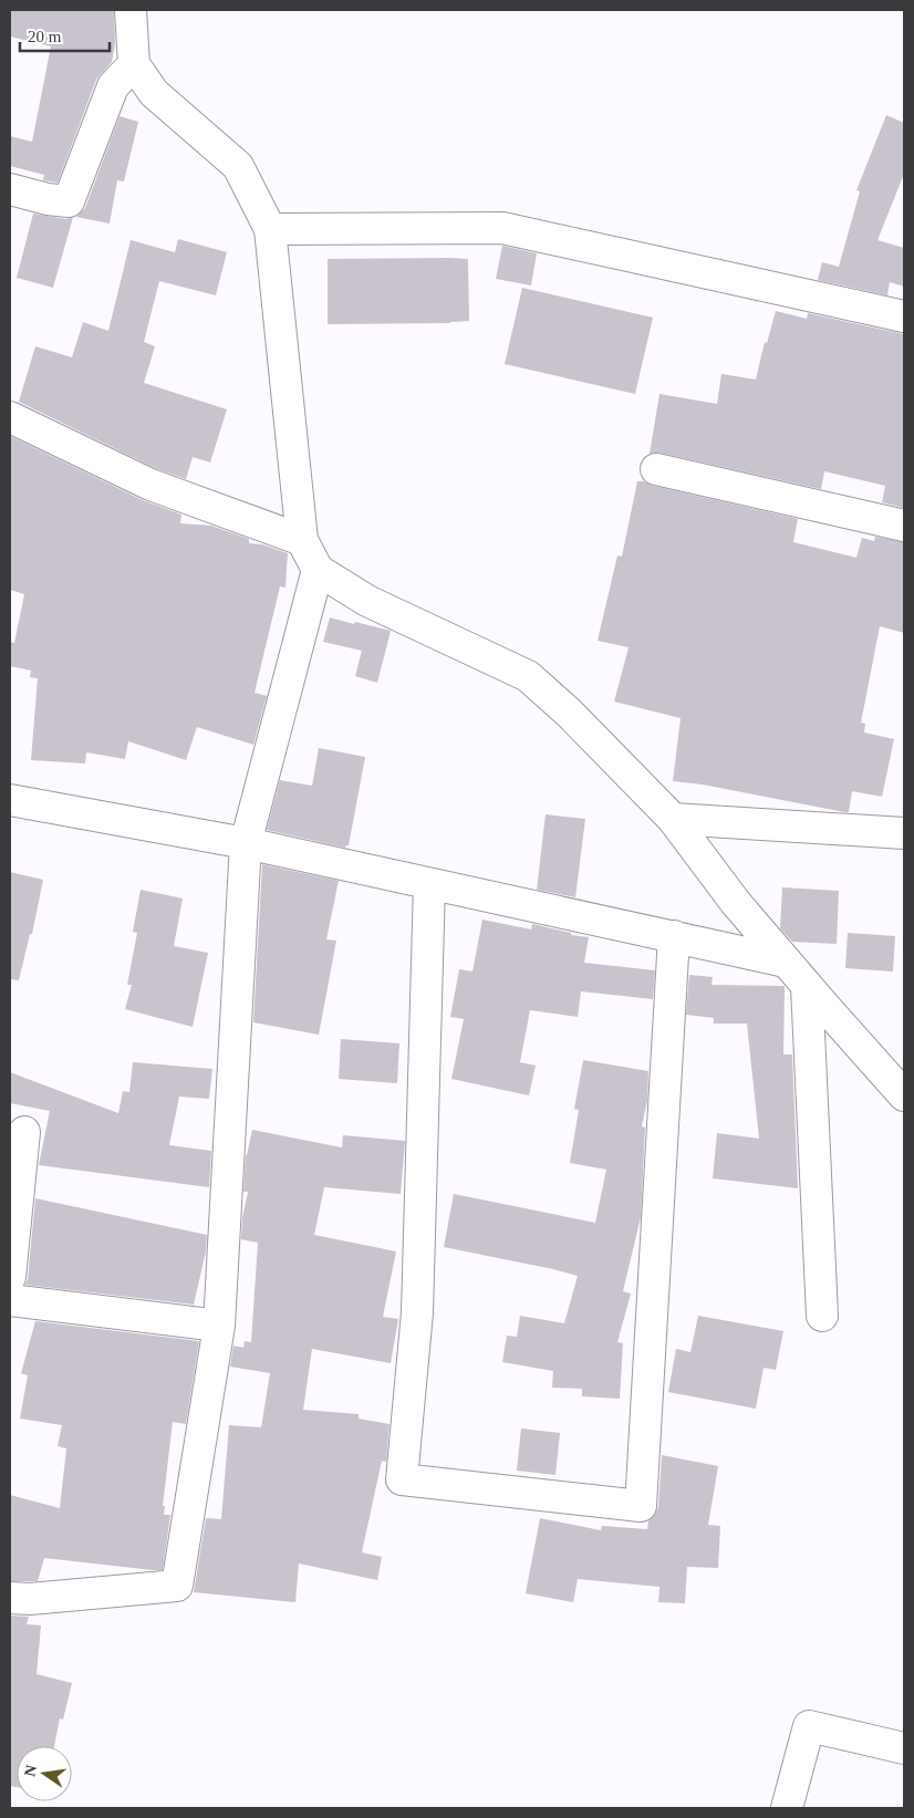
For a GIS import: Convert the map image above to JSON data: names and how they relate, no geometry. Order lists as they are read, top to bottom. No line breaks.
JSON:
{"scale_bar":"20 m","north":"left"}
